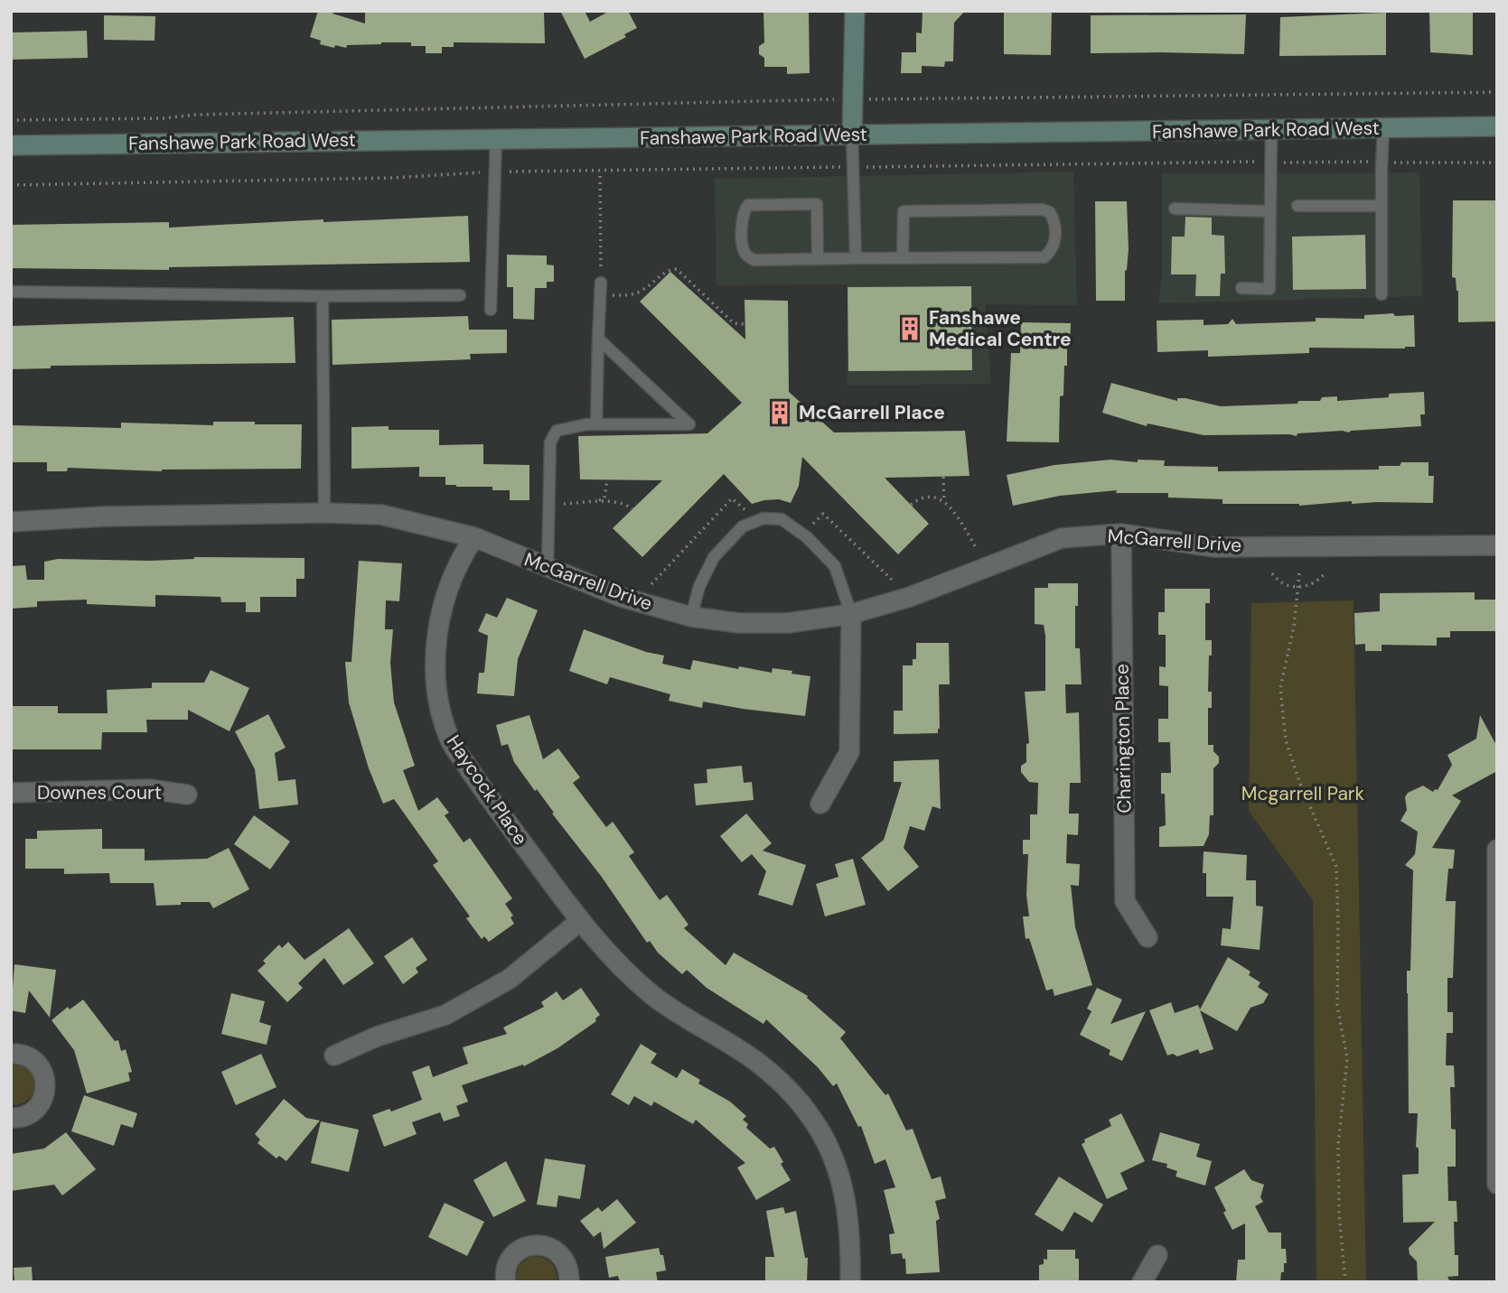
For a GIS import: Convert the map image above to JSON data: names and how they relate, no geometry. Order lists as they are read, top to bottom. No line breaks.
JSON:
{"streets":{"main road":["Fanshawe Park Road West"],"street":["McGarrell Drive","Charington Place","Haycock Place","Downes Court"]},"crossings":[["McGarrell Drive","Charington Place"],["McGarrell Drive","Haycock Place"]],"parks":["Mcgarrell Park"],"places":{"building":["Fanshawe Medical Centre","McGarrell Place"]}}
